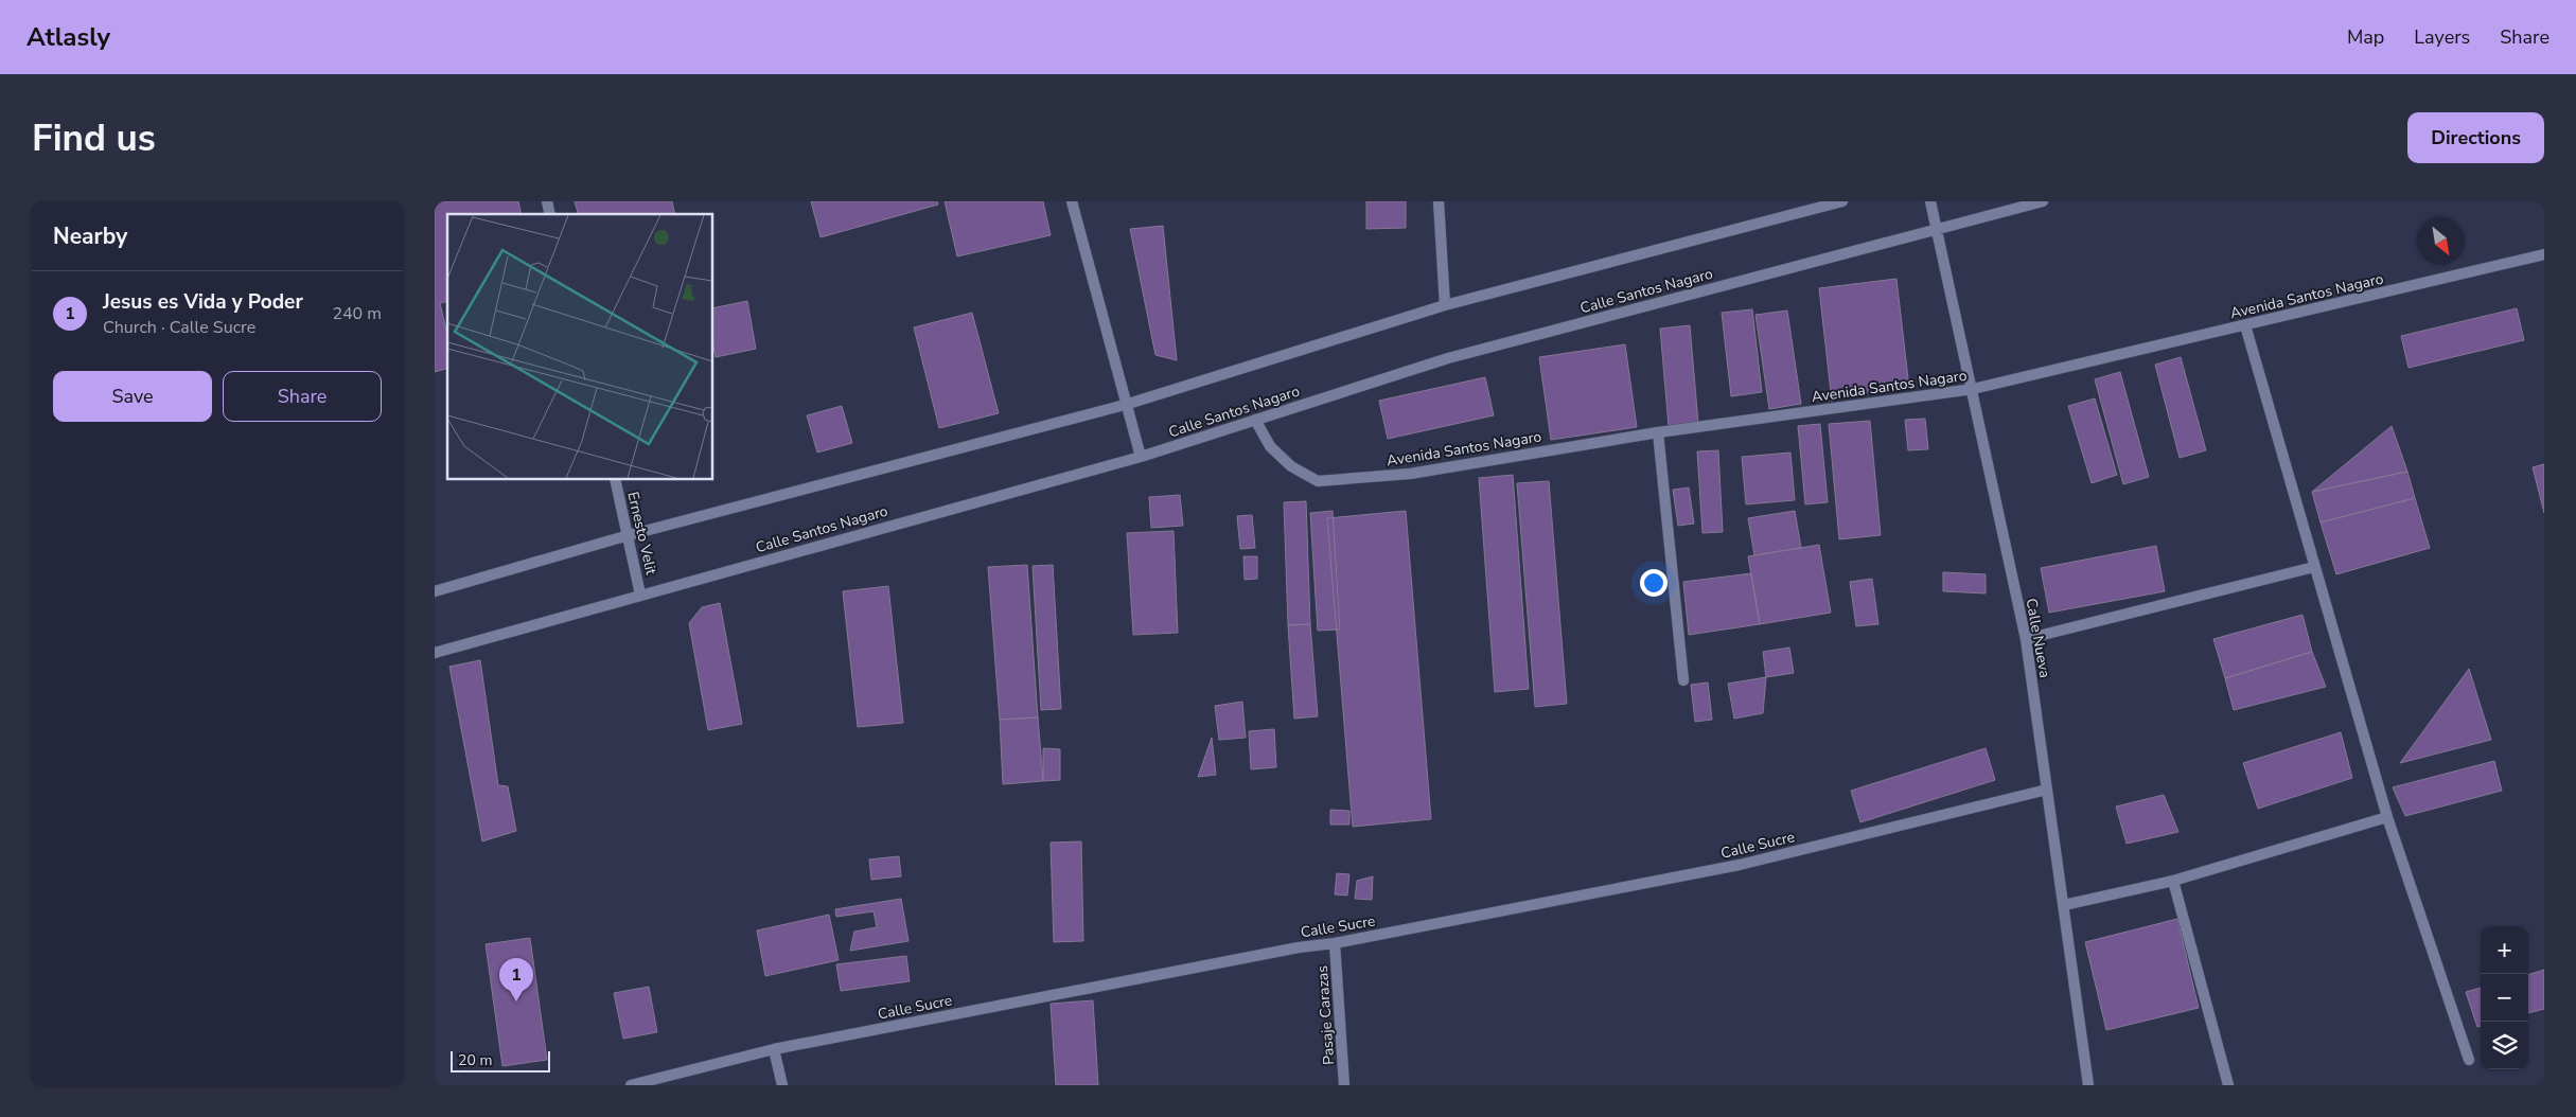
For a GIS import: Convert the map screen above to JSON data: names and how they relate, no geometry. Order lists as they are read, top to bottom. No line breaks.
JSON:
{"streets":{"street":["Calle Santos Nagaro","Avenida Santos Nagaro","Ernesto Velit","Calle Nueva","Calle Sucre","Pasaje Carazas"]},"crossings":[["Calle Santos Nagaro","Avenida Santos Nagaro"],["Calle Santos Nagaro","Ernesto Velit"],["Calle Santos Nagaro","Calle Nueva"],["Avenida Santos Nagaro","Calle Nueva"],["Calle Nueva","Calle Sucre"],["Calle Sucre","Pasaje Carazas"]],"scale_bar":"20 m","north":"bottom right","page":{"header":"Atlasly","nav":["Map","Layers","Share"],"buttons":["Directions",["Save","Share"]],"title":"Find us","heading":"Nearby","list":[{"mark":"1","name":"Jesus es Vida y Poder","note":"Church · Calle Sucre","value":"240 m"}],"map_buttons":["+","−"],"pins":"1","scale":"20 m"}}
